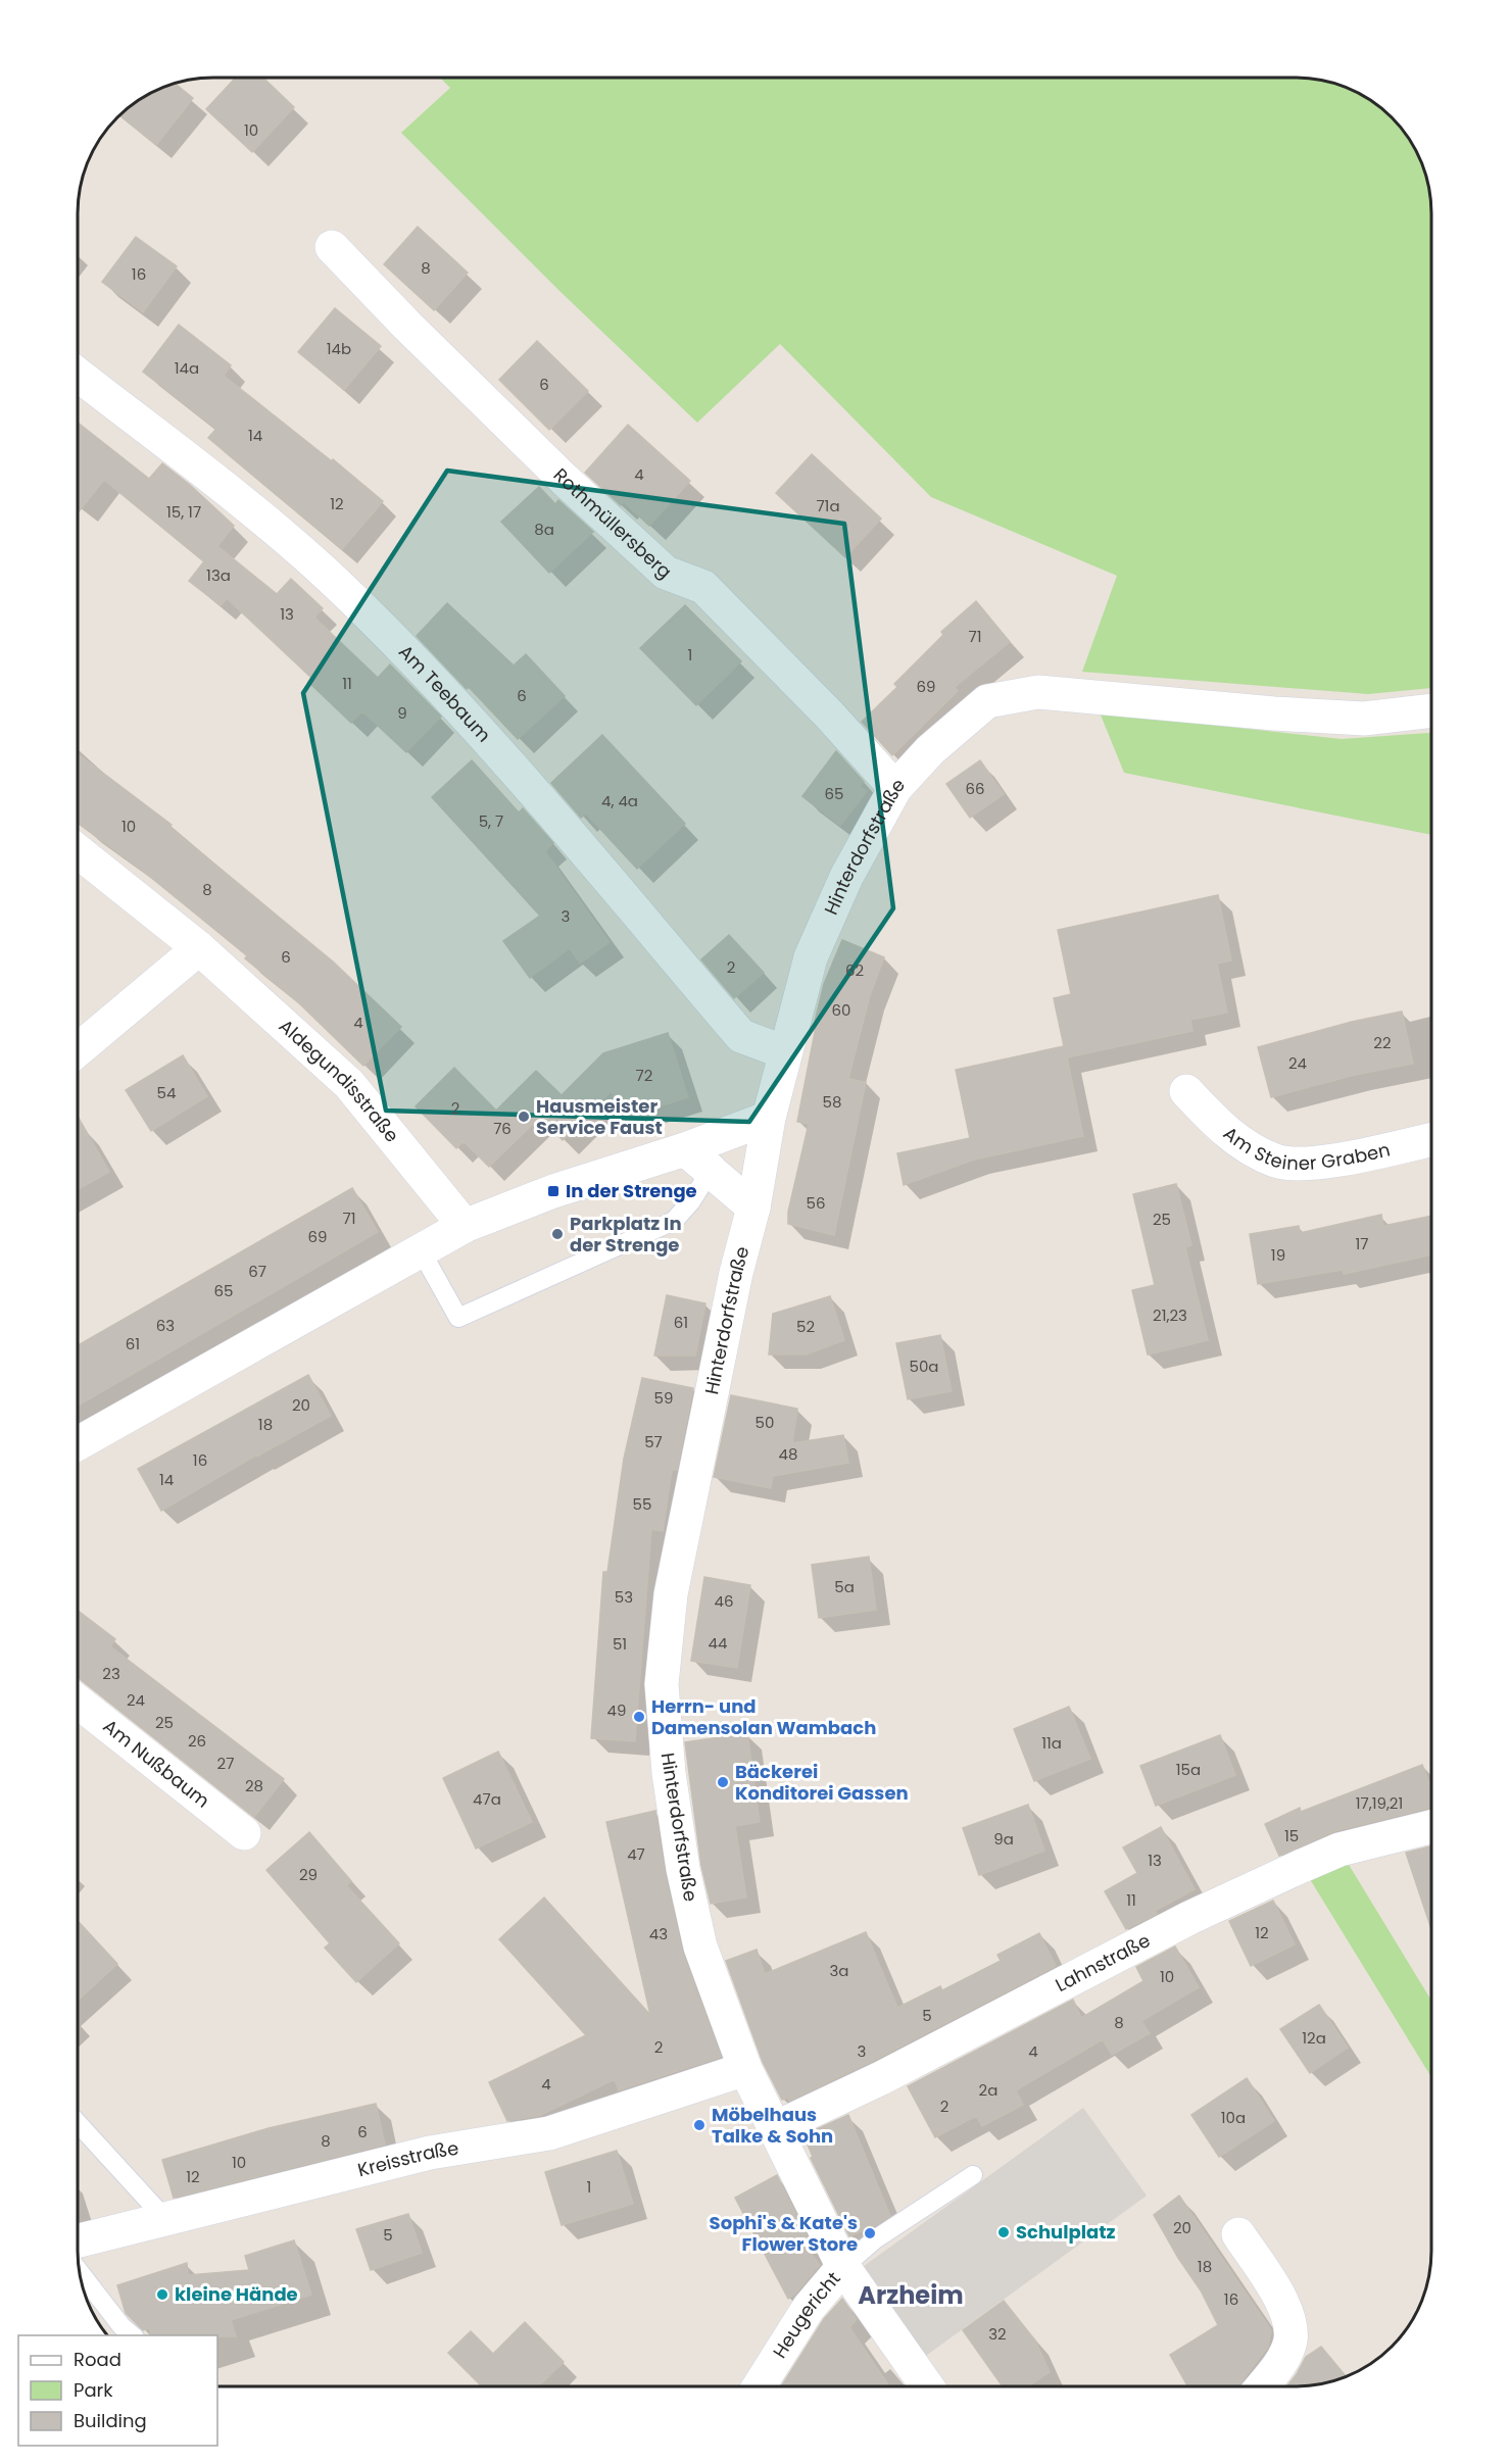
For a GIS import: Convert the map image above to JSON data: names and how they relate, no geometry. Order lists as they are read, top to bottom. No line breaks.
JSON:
{"streets":{"street":["Rothmüllersberg","Am Teebaum","Hinterdorfstraße","Aldegundisstraße","Am Steiner Graben","Am Nußbaum","Lahnstraße","Kreisstraße","Heugericht"]},"crossings":[["Rothmüllersberg","Hinterdorfstraße"],["Am Teebaum","Hinterdorfstraße"],["Hinterdorfstraße","Lahnstraße"],["Hinterdorfstraße","Kreisstraße"],["Hinterdorfstraße","Heugericht"]],"districts":["Arzheim"],"places":{"other":["Hausmeister Service Faust","Parkplatz In der Strenge","Herrn- und Damensolan Wambach","Bäckerei Konditorei Gassen","Möbelhaus Talke & Sohn","Schulplatz","Sophi's & Kate's Flower Store","kleine Hände"],"transit":["In der Strenge"]},"house_numbers":["10","8","16","14b","14a","6","14","4","12","71a","15, 17","8a","13a","13","71","1","11","69","6","9","66","65","4, 4a","5, 7","10","8","3","6","2","62","60","4","22","24","72","54","58","2","76","56","71","25","69","17","19","67","65","21,23","61","63","52","61","50a","59","20","50","18","57","48","16","14","55","5a","53","46","44","51","23","24","49","25","26","11a","27","15a","28","47a","17,19,21","15","9a","47","13","29","11","12","43","3a","10","5","8","12a","2","3","4","4","2a","2","10a","6","8","10","12","1","20","5","18","16","32"],"legend":["Road","Park","Building"]}
